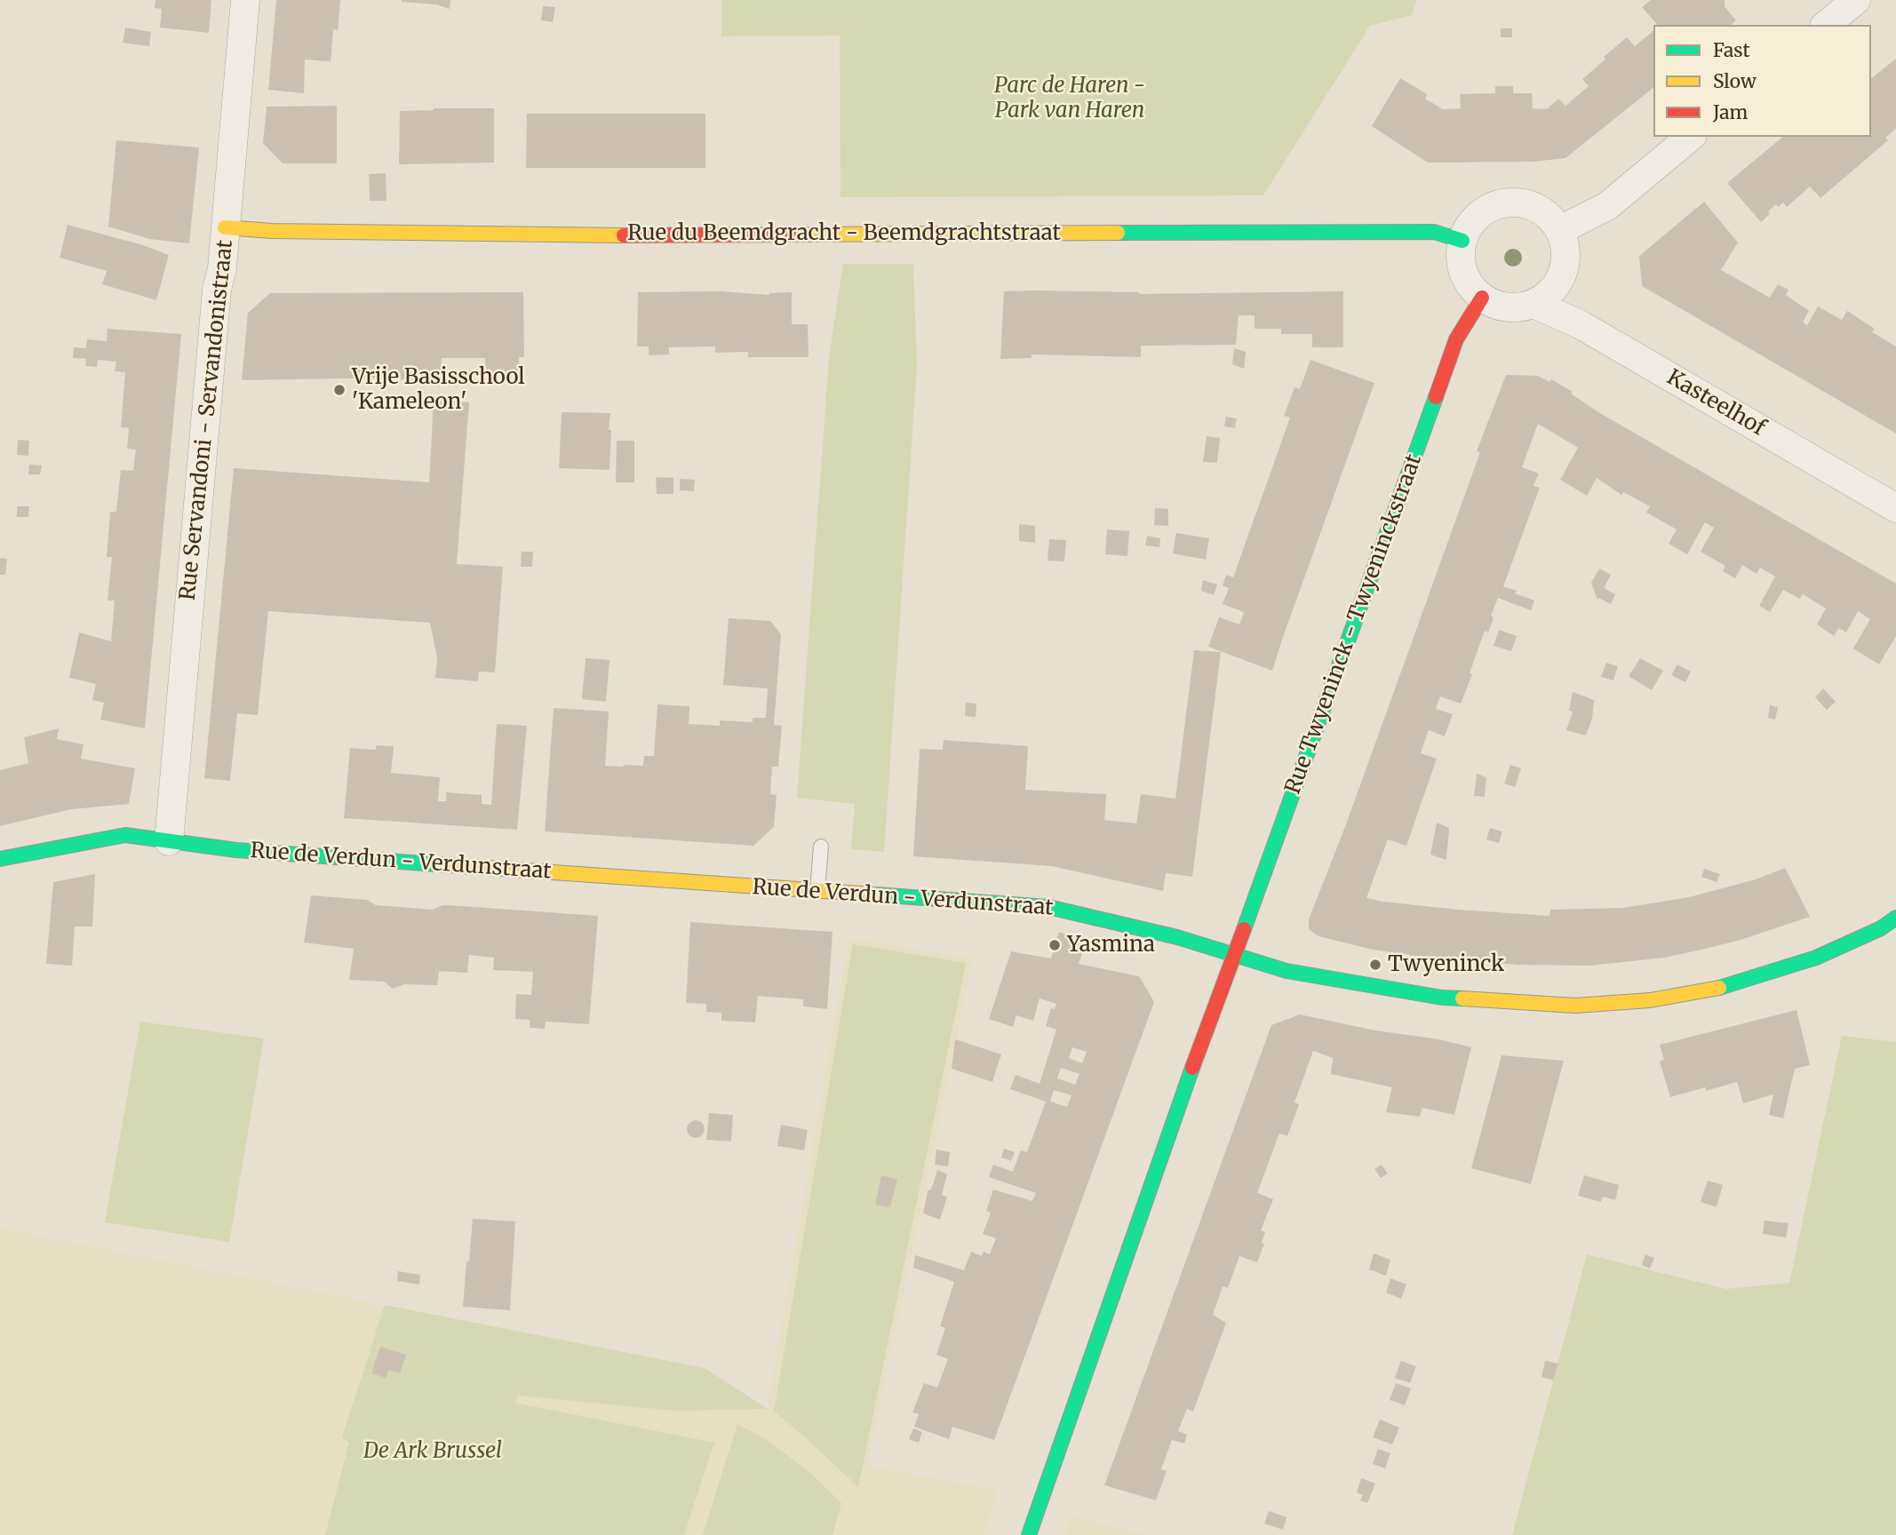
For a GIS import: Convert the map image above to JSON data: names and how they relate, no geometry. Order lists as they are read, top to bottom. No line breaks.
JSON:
{"streets":{"street":["Rue du Beemdgracht - Beemdgrachtstraat","Kasteelhof","Rue Servandoni - Servandonistraat","Rue Twyeninck - Twyeninckstraat","Rue de Verdun - Verdunstraat"]},"crossings":[["Rue du Beemdgracht - Beemdgrachtstraat","Kasteelhof"],["Rue du Beemdgracht - Beemdgrachtstraat","Rue Servandoni - Servandonistraat"],["Rue du Beemdgracht - Beemdgrachtstraat","Rue Twyeninck - Twyeninckstraat"],["Kasteelhof","Rue Twyeninck - Twyeninckstraat"],["Rue Servandoni - Servandonistraat","Rue de Verdun - Verdunstraat"],["Rue Twyeninck - Twyeninckstraat","Rue de Verdun - Verdunstraat"]],"parks":["Parc de Haren - Park van Haren","De Ark Brussel"],"places":["Vrije Basisschool 'Kameleon'","Yasmina","Twyeninck"],"legend":["Fast","Slow","Jam"]}
